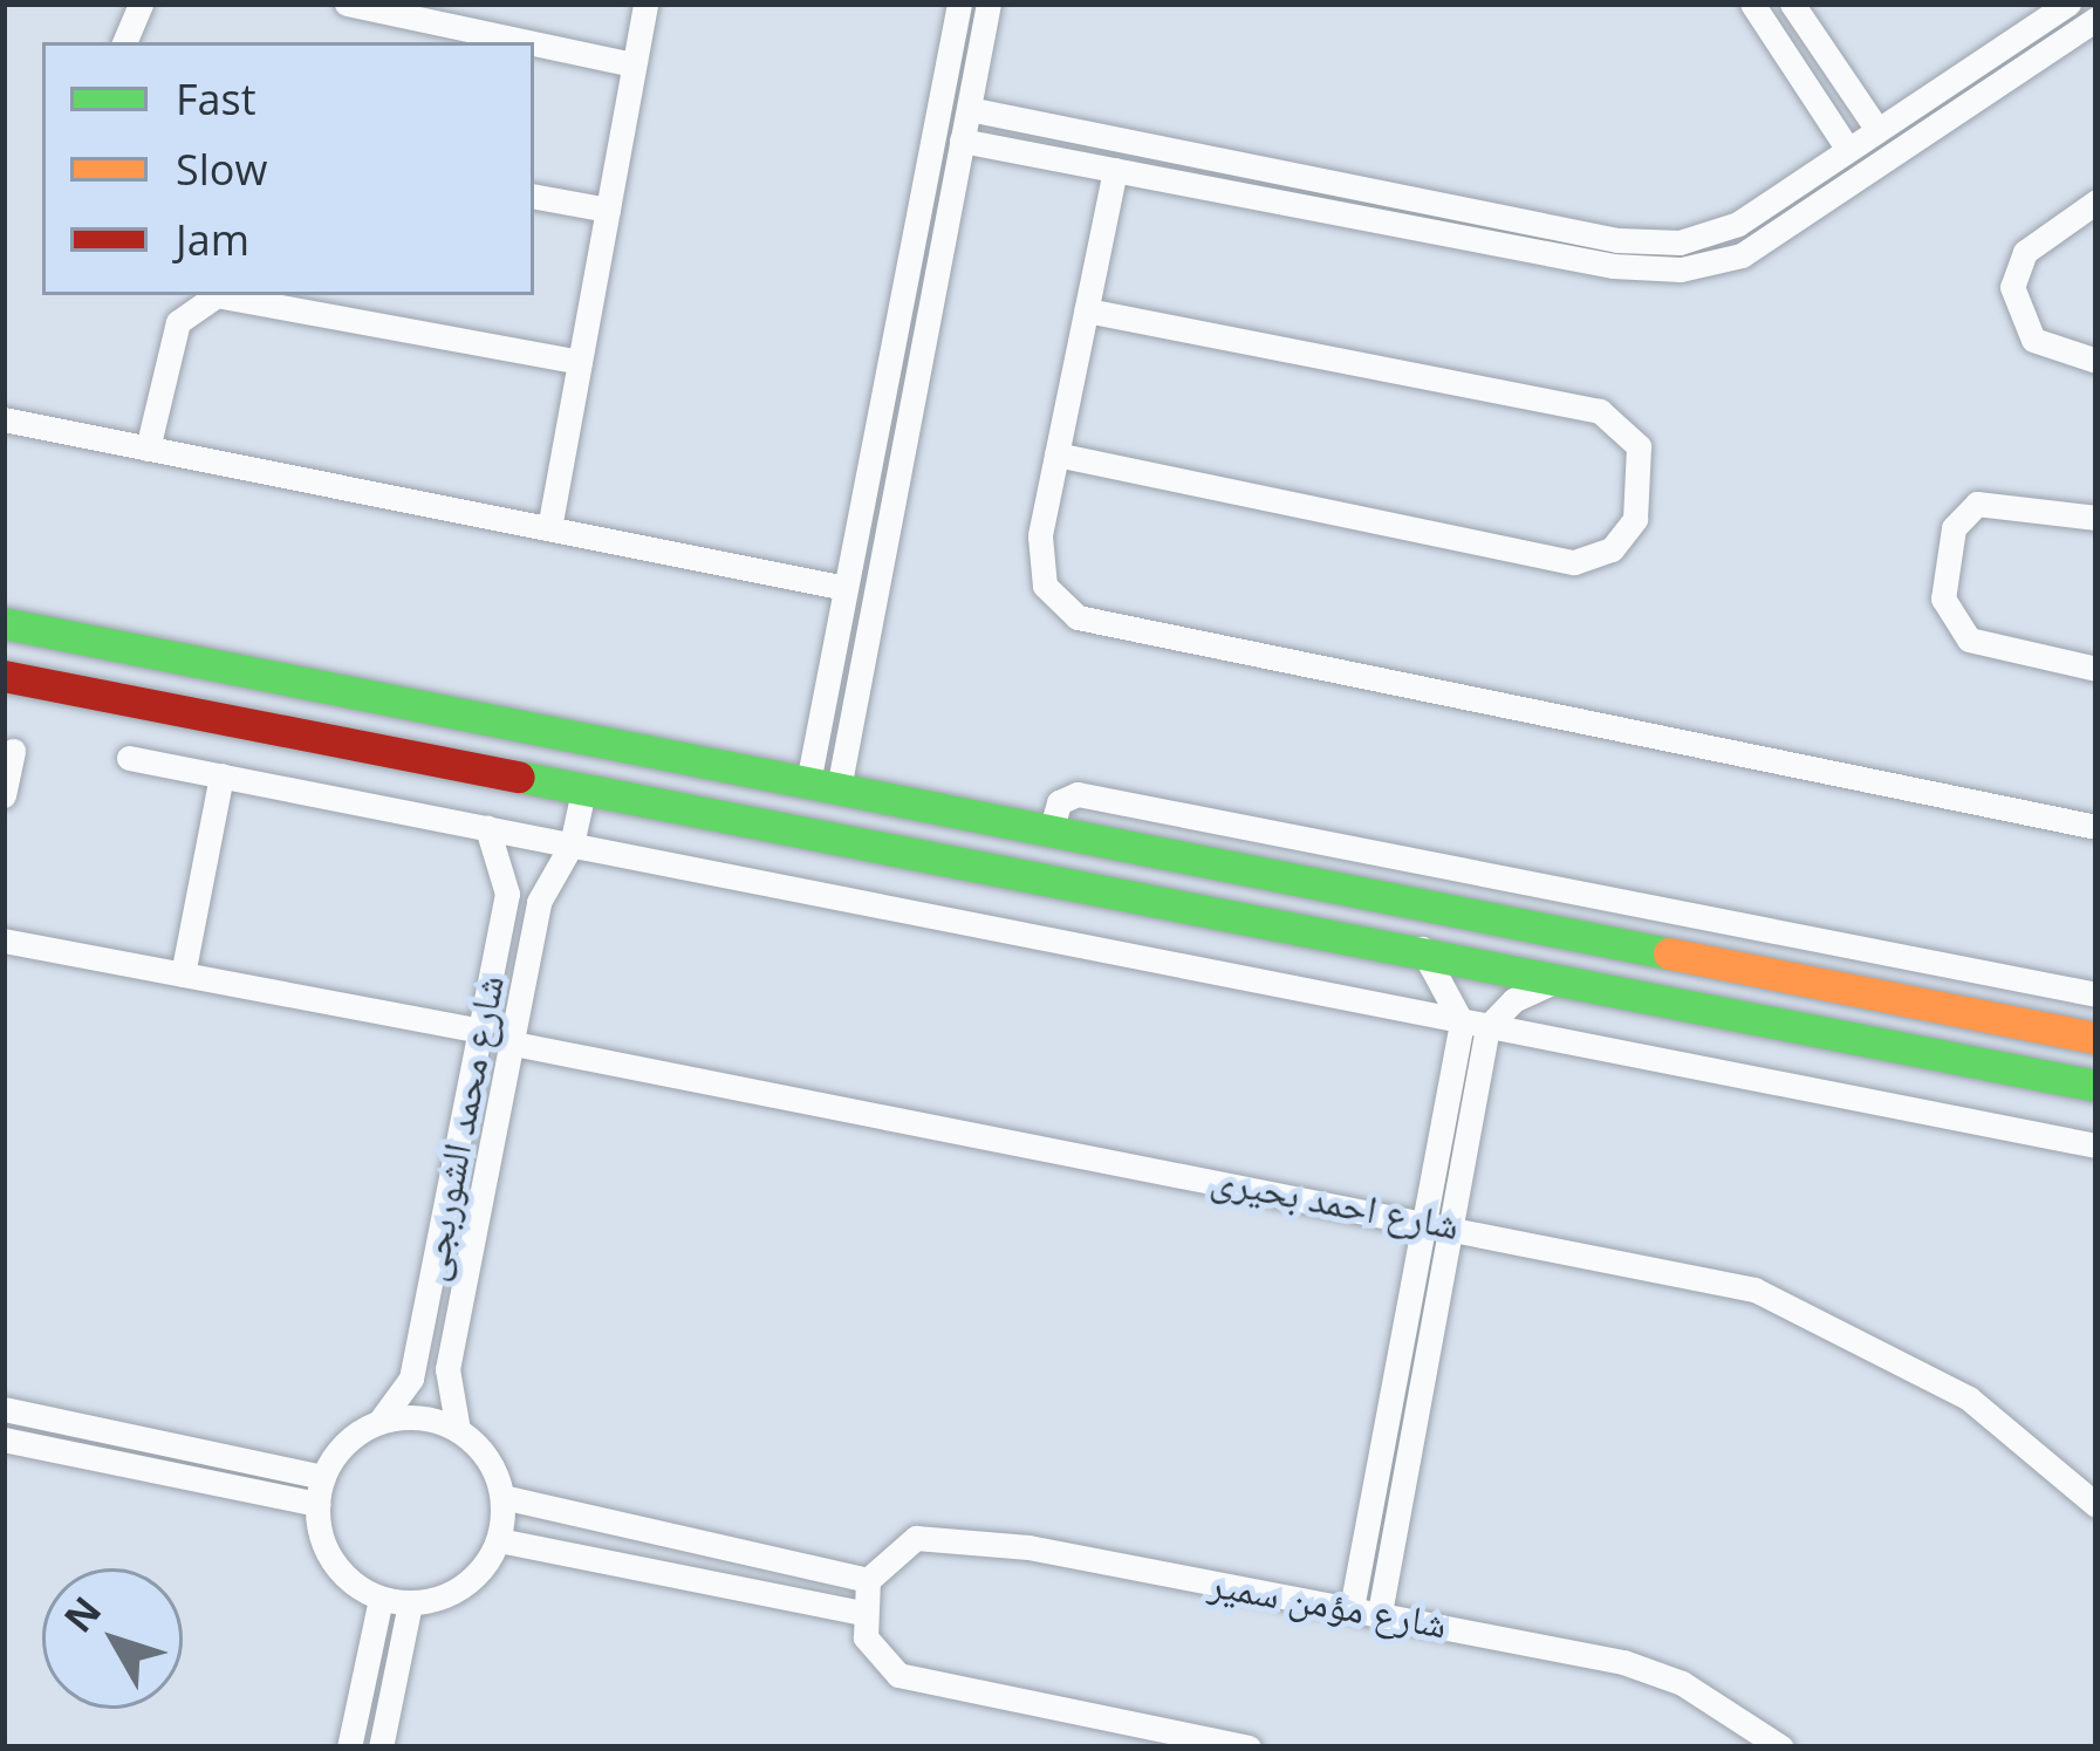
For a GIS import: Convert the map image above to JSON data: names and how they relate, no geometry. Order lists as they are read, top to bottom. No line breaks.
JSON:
{"streets":{"street":["شارع محمد الشوربجى","شارع احمد بحيرى","شارع مؤمن سمير"]},"crossings":[["شارع محمد الشوربجى","شارع احمد بحيرى"]],"legend":["Fast","Slow","Jam"],"north":"top left"}
